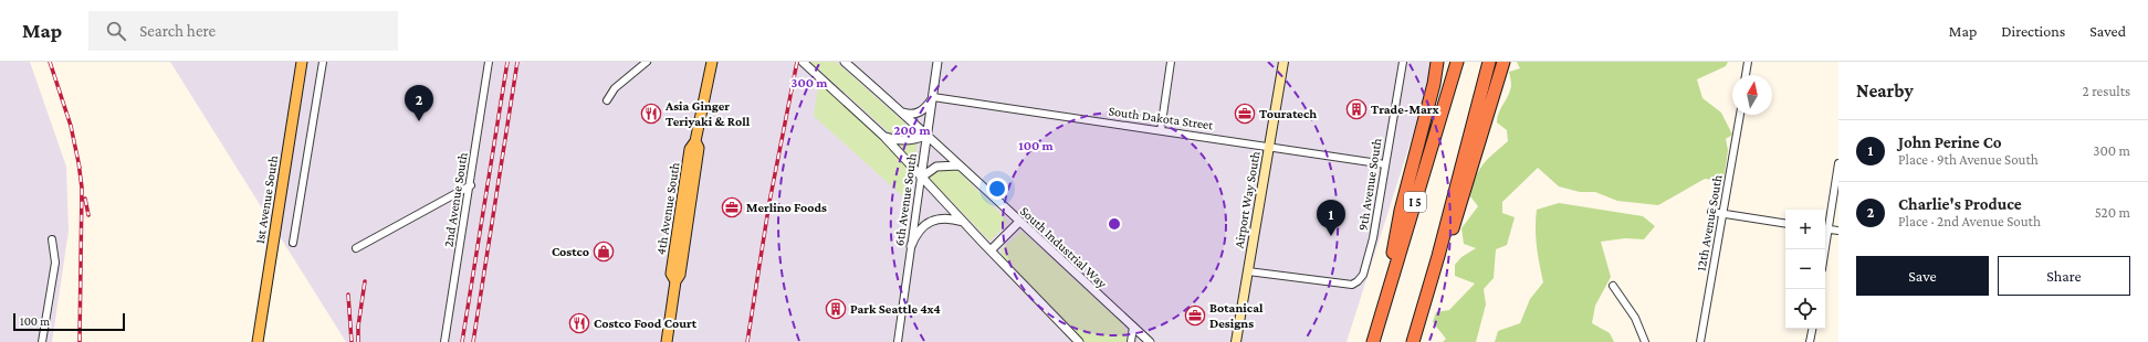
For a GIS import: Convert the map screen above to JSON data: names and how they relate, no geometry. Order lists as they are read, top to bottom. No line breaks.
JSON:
{"streets":{"highway":["I 5"],"main road":["1st Avenue South","Airport Way South","4th Avenue South"],"street":["South Dakota Street","9th Avenue South","2nd Avenue South","6th Avenue South","12th Avenue South","South Industrial Way"]},"crossings":[["South Dakota Street","9th Avenue South"],["South Dakota Street","6th Avenue South"],["South Dakota Street","Airport Way South"],["9th Avenue South","Airport Way South"],["6th Avenue South","South Industrial Way"]],"places":{"building":["Trade-Marx","Park Seattle 4x4"],"restaurant":["Asia Ginger Teriyaki & Roll","Costco Food Court"],"office":["Touratech","Merlino Foods","Botanical Designs"],"shop":["Costco"]},"scale_bar":"100 m","north":"top","page":{"header":"Map","search":"Search here","nav":["Map","Directions","Saved"],"heading":["Nearby","2 results"],"pins":["2","1"],"list":[{"mark":"1","name":"John Perine Co","note":"Place · 9th Avenue South","value":"300 m"},{"mark":"2","name":"Charlie's Produce","note":"Place · 2nd Avenue South","value":"520 m"}],"map_buttons":["+","−"],"buttons":["Save","Share"],"scale":"100 m"},"rings":["300 m","200 m","100 m"]}
